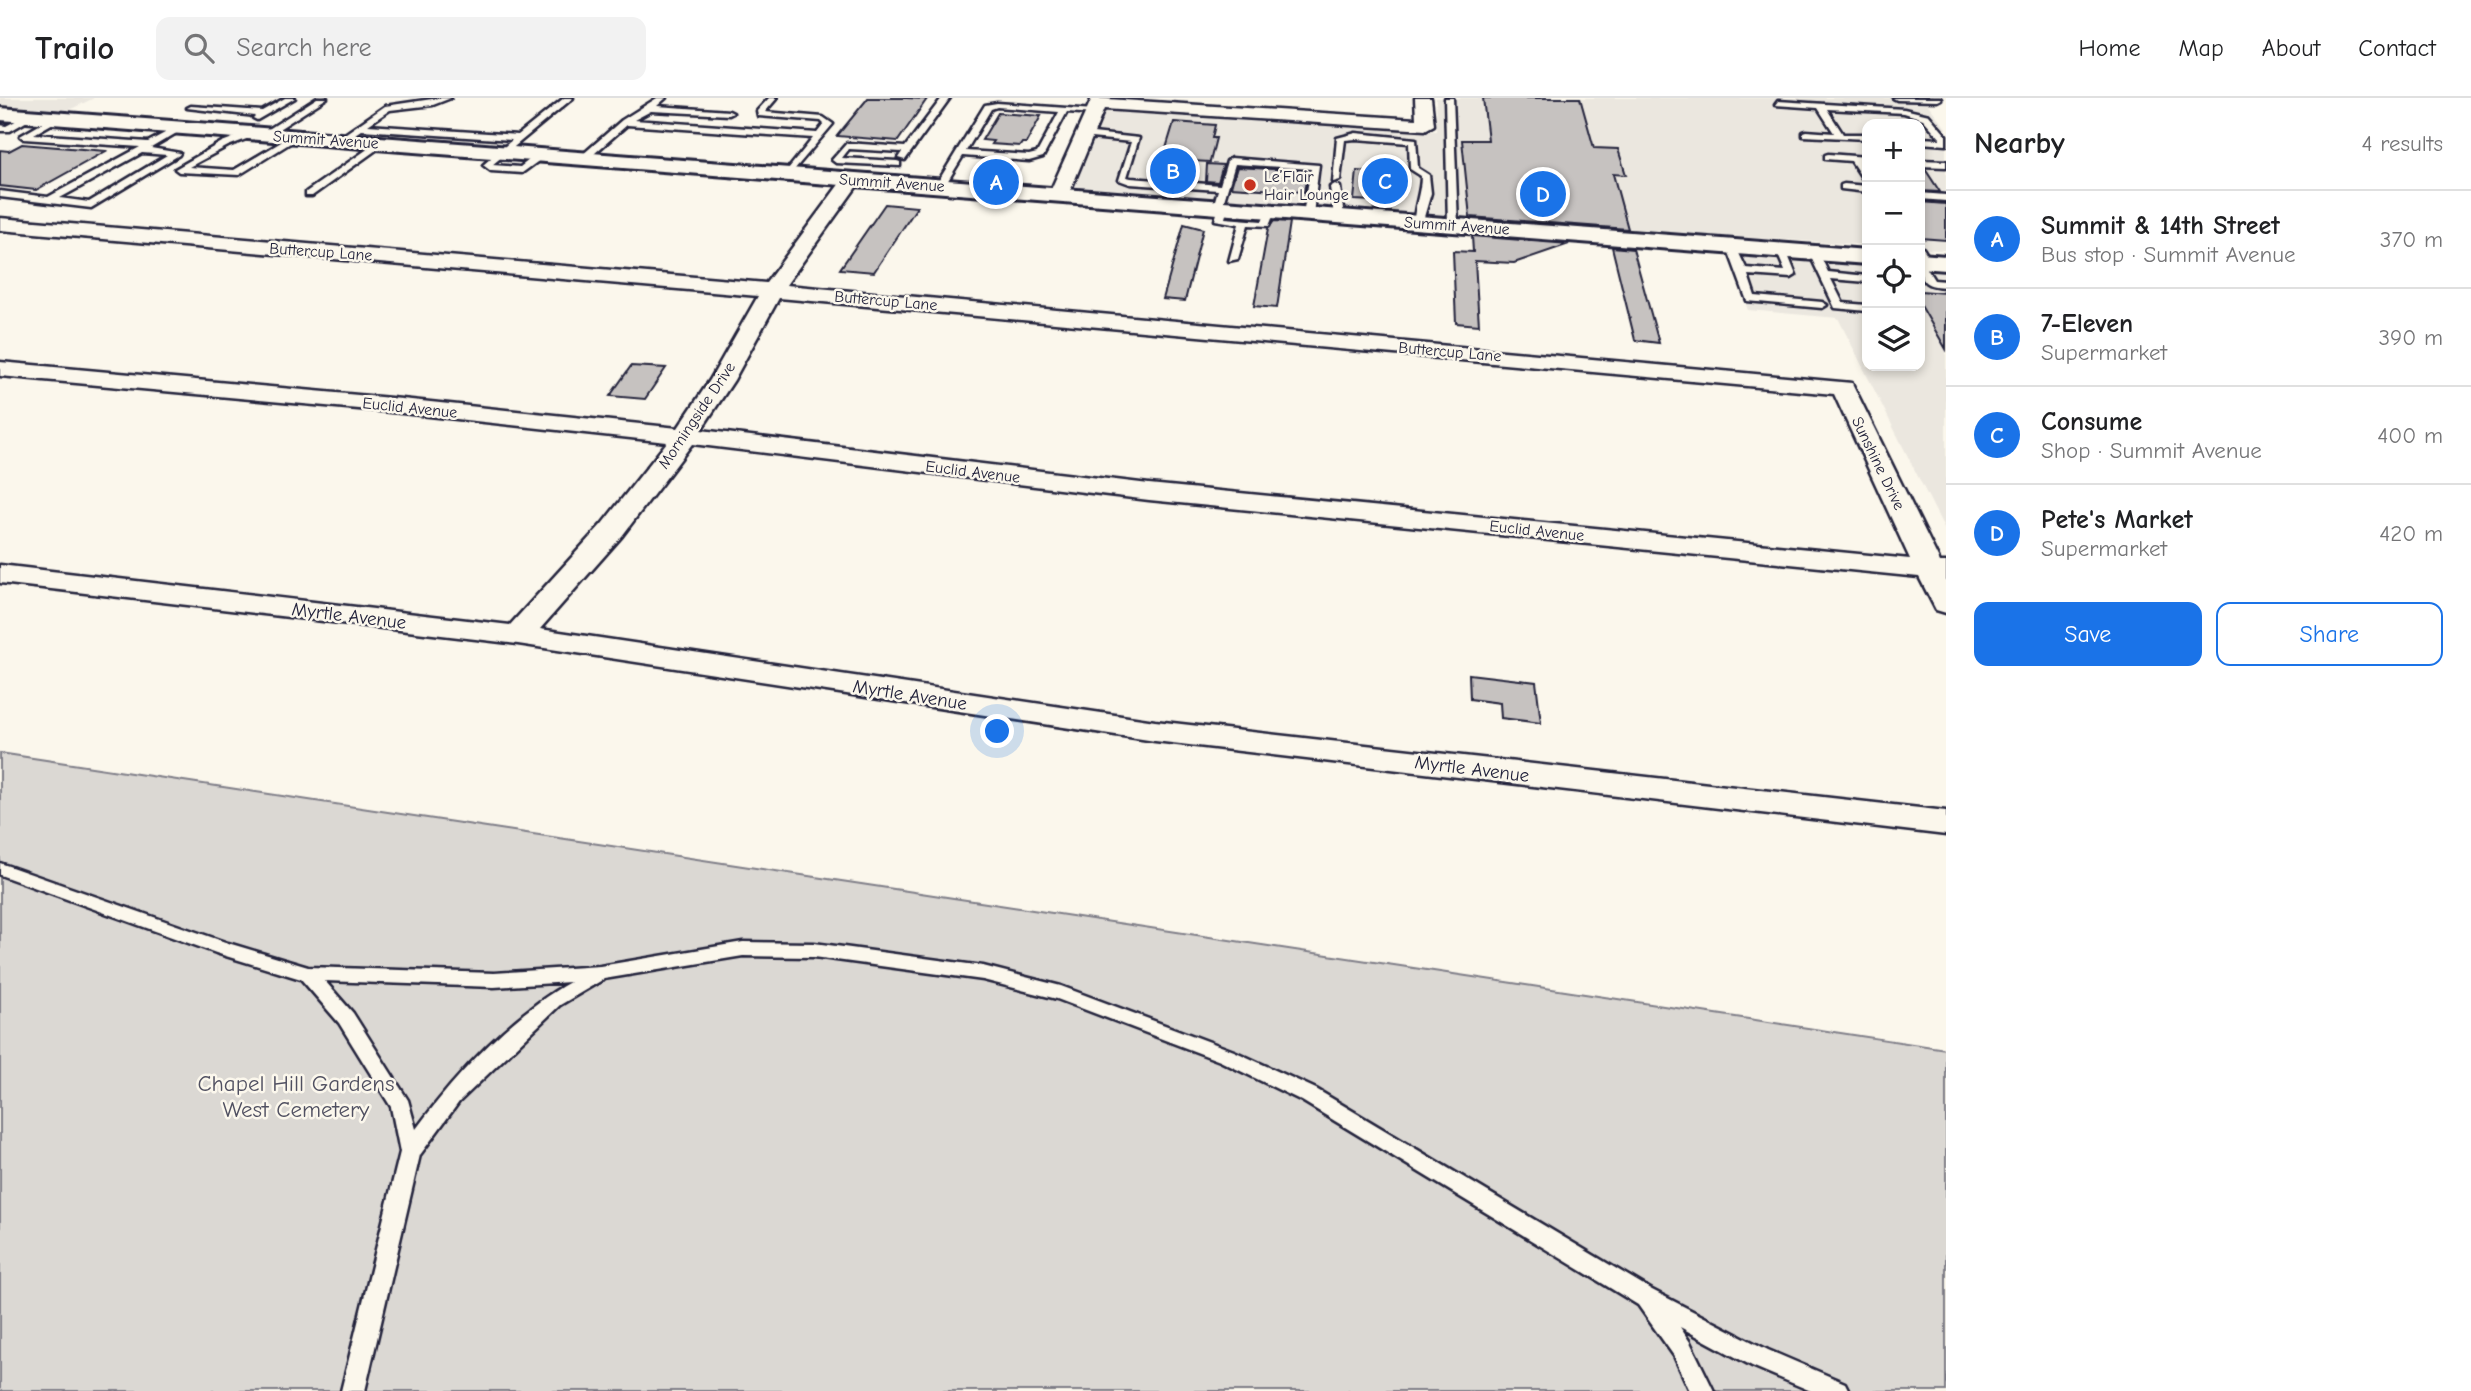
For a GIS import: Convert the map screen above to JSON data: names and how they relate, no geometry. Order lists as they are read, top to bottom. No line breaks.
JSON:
{"streets":{"main road":["Summit Avenue"],"street":["Buttercup Lane","Euclid Avenue","Morningside Drive","Sunshine Drive","Myrtle Avenue"]},"crossings":[["Summit Avenue","Morningside Drive"],["Buttercup Lane","Morningside Drive"],["Buttercup Lane","Sunshine Drive"],["Euclid Avenue","Morningside Drive"],["Euclid Avenue","Sunshine Drive"],["Morningside Drive","Myrtle Avenue"]],"parks":["Chapel Hill Gardens West Cemetery"],"places":["Le’Flair Hair Lounge"],"page":{"header":"Trailo","search":"Search here","nav":["Home","Map","About","Contact"],"heading":["Nearby","4 results"],"map_buttons":["+","−"],"pins":["B","C","A","D"],"list":[{"mark":"A","name":"Summit & 14th Street","note":"Bus stop · Summit Avenue","value":"370 m"},{"mark":"B","name":"7-Eleven","note":"Supermarket","value":"390 m"},{"mark":"C","name":"Consume","note":"Shop · Summit Avenue","value":"400 m"},{"mark":"D","name":"Pete's Market","note":"Supermarket","value":"420 m"}],"buttons":["Save","Share"]}}
